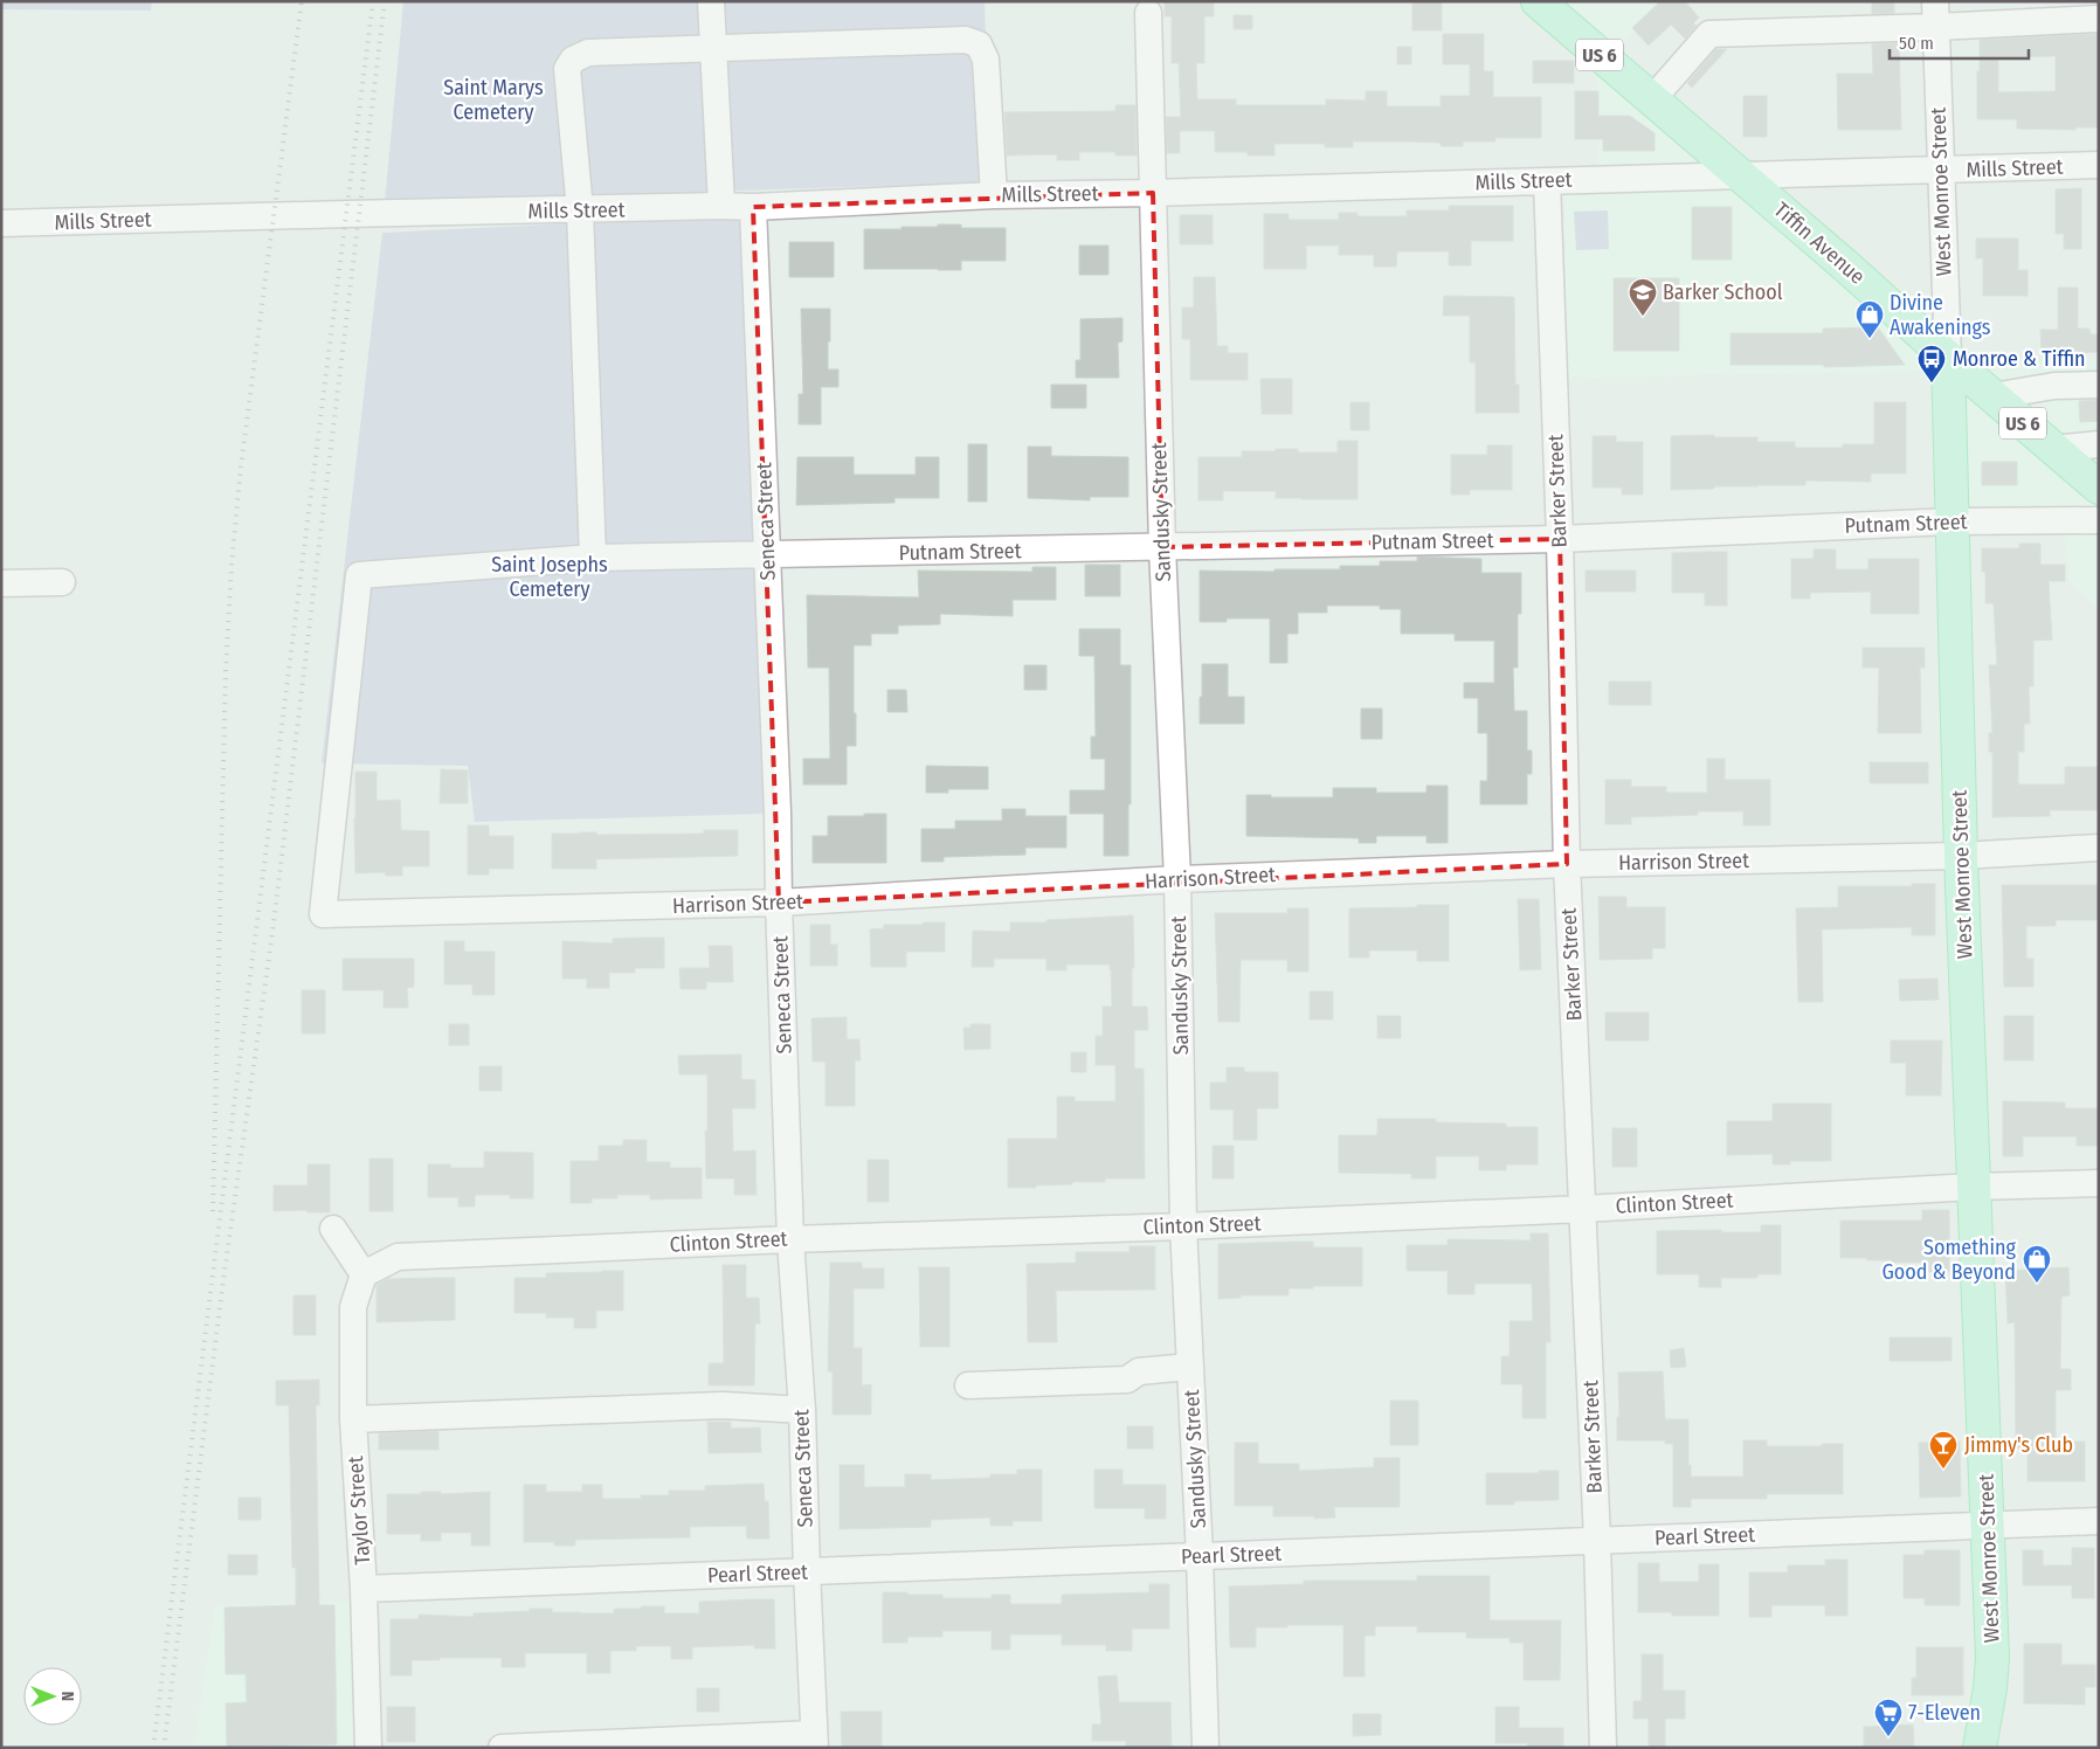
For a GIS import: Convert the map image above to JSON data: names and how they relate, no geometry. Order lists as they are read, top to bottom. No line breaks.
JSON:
{"streets":{"main road":["US 6","West Monroe Street","Tiffin Avenue"],"street":["Mills Street","Barker Street","Sandusky Street","Seneca Street","Putnam Street","Harrison Street","Clinton Street","Taylor Street","Pearl Street"]},"crossings":[["Mills Street","West Monroe Street"],["Mills Street","Tiffin Avenue"],["Mills Street","Barker Street"],["Mills Street","Sandusky Street"],["Mills Street","Seneca Street"],["West Monroe Street","Tiffin Avenue"],["West Monroe Street","Putnam Street"],["West Monroe Street","Harrison Street"],["West Monroe Street","Clinton Street"],["West Monroe Street","Pearl Street"],["Barker Street","Putnam Street"],["Barker Street","Harrison Street"],["Barker Street","Clinton Street"],["Barker Street","Pearl Street"],["Sandusky Street","Putnam Street"],["Sandusky Street","Harrison Street"],["Sandusky Street","Clinton Street"],["Sandusky Street","Pearl Street"],["Seneca Street","Putnam Street"],["Seneca Street","Harrison Street"],["Seneca Street","Clinton Street"],["Seneca Street","Pearl Street"],["Putnam Street","Harrison Street"],["Clinton Street","Taylor Street"],["Taylor Street","Pearl Street"]],"parks":["Saint Marys Cemetery","Saint Josephs Cemetery"],"places":{"school or university":["Barker School"],"shop":["Divine Awakenings","Something Good & Beyond"],"bus stop":["Monroe & Tiffin"],"bar":["Jimmy's Club"],"supermarket":["7-Eleven"]},"scale_bar":"50 m","north":"right"}
